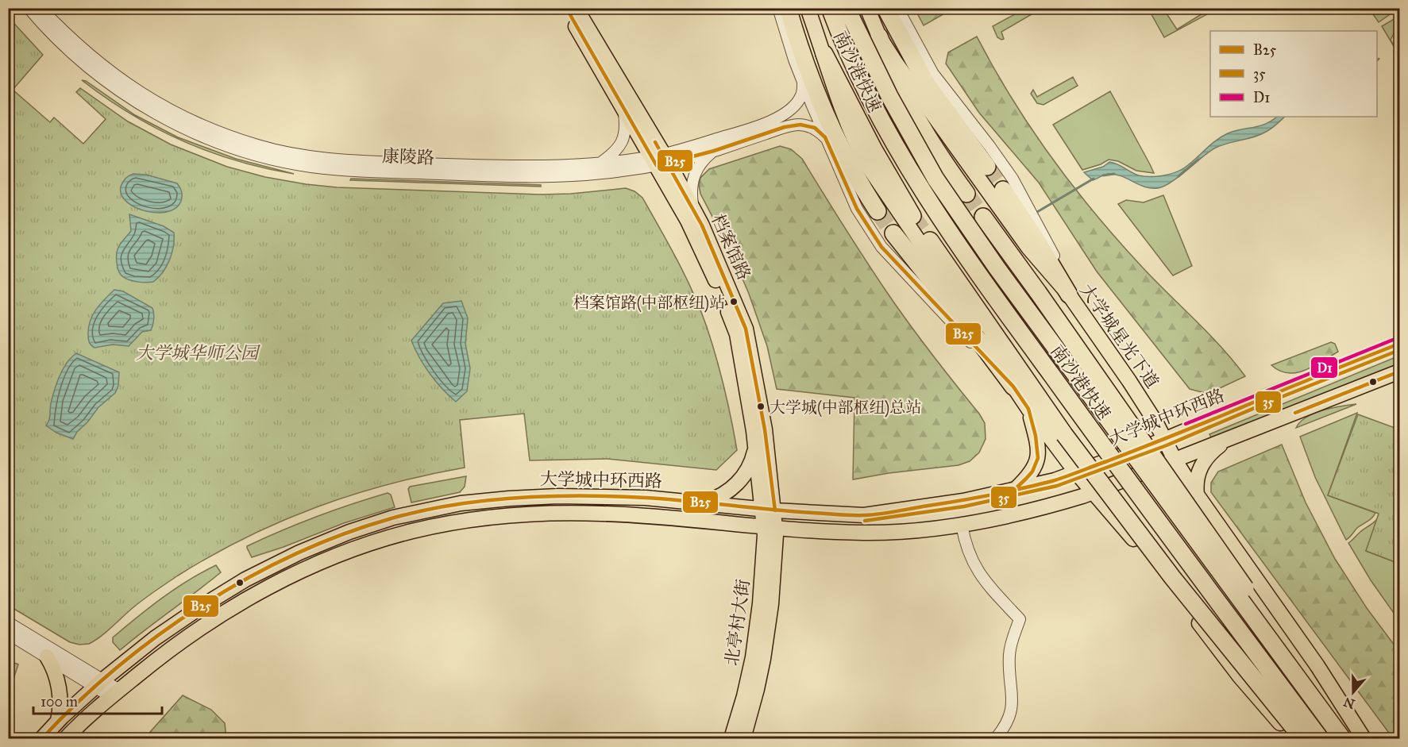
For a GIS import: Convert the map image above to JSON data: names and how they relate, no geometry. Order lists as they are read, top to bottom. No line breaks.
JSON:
{"streets":{"highway":["南沙港快速"],"main road":["档案馆路","大学城星光下道","大学城中环西路","北亭村大街"],"street":["康陵路"]},"crossings":[["康陵路","档案馆路"],["档案馆路","大学城中环西路"],["档案馆路","北亭村大街"],["大学城星光下道","大学城中环西路"],["大学城中环西路","北亭村大街"]],"parks":["大学城华师公园"],"places":["档案馆路(中部枢纽)站","大学城(中部枢纽)总站"],"lines":["transit line B25","transit line D1","transit line 35"],"legend":["B25","35","D1"],"scale_bar":"100 m","north":"bottom"}
